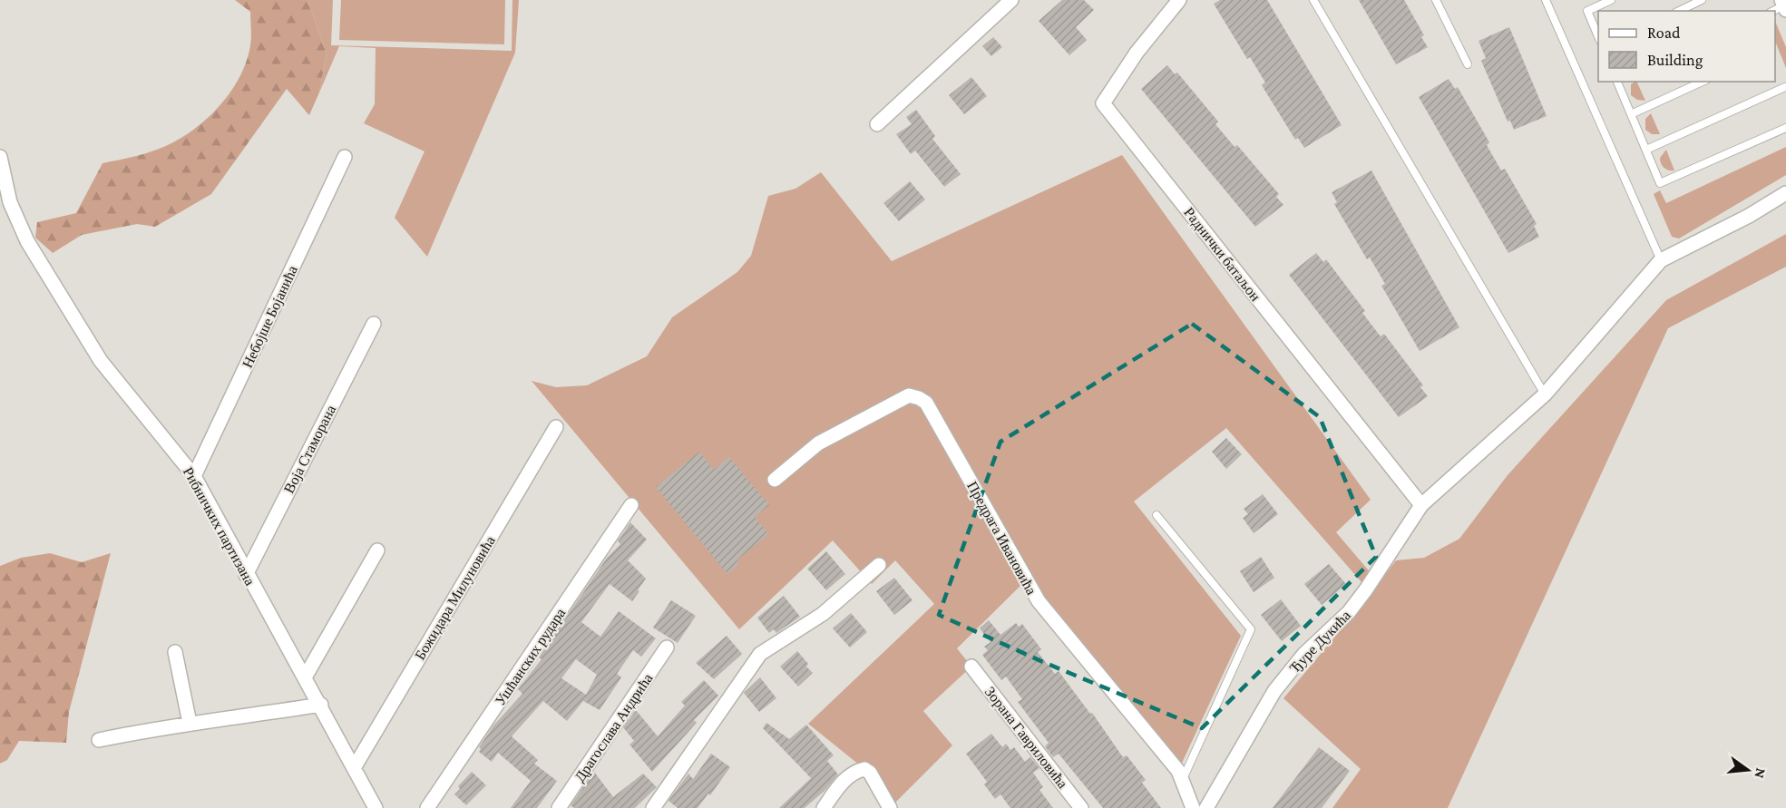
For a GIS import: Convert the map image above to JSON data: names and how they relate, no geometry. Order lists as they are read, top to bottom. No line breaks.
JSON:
{"streets":{"street":["Раднички батаљон","Небојше Бојанића","Воја Стаморана","Рибничких партизана","Предрага Ивановића","Божидара Милуновића","Ђуре Дукића","Ушћанских рудара","Драгослава Андрића","Зорана Гавриловића"]},"crossings":[["Раднички батаљон","Ђуре Дукића"],["Небојше Бојанића","Рибничких партизана"],["Воја Стаморана","Рибничких партизана"],["Рибничких партизана","Божидара Милуновића"]],"legend":["Road","Building"],"north":"right"}
